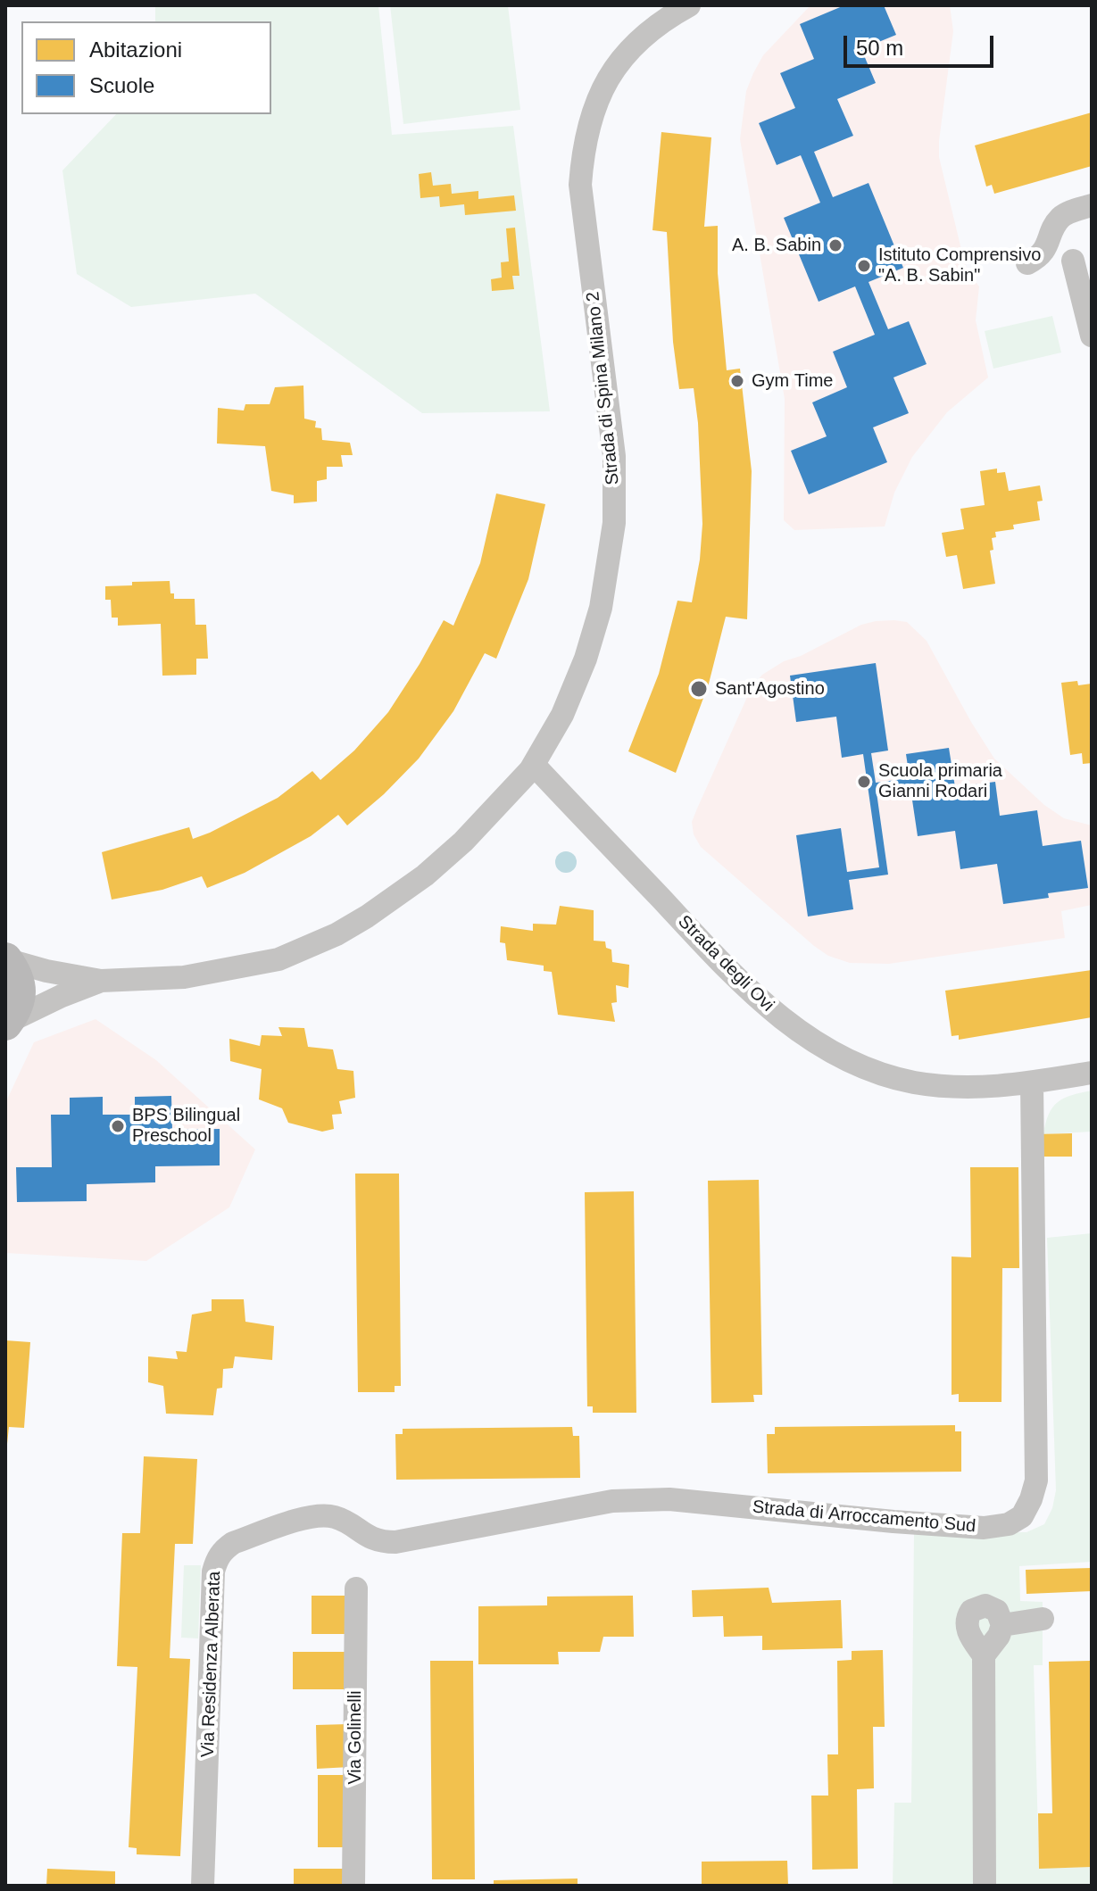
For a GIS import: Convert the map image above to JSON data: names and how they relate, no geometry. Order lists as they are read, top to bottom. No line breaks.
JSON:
{"streets":{"street":["Strada di Spina Milano 2","Strada degli Ovi","Strada di Arroccamento Sud","Via Residenza Alberata","Via Golinelli"]},"crossings":[["Strada di Spina Milano 2","Strada degli Ovi"],["Strada degli Ovi","Strada di Arroccamento Sud"],["Strada di Arroccamento Sud","Via Residenza Alberata"]],"places":["A. B. Sabin","Istituto Comprensivo \"A. B. Sabin\"","Gym Time","Sant'Agostino","Scuola primaria Gianni Rodari","BPS Bilingual Preschool"],"legend":["Abitazioni","Scuole"],"scale_bar":"50 m"}
